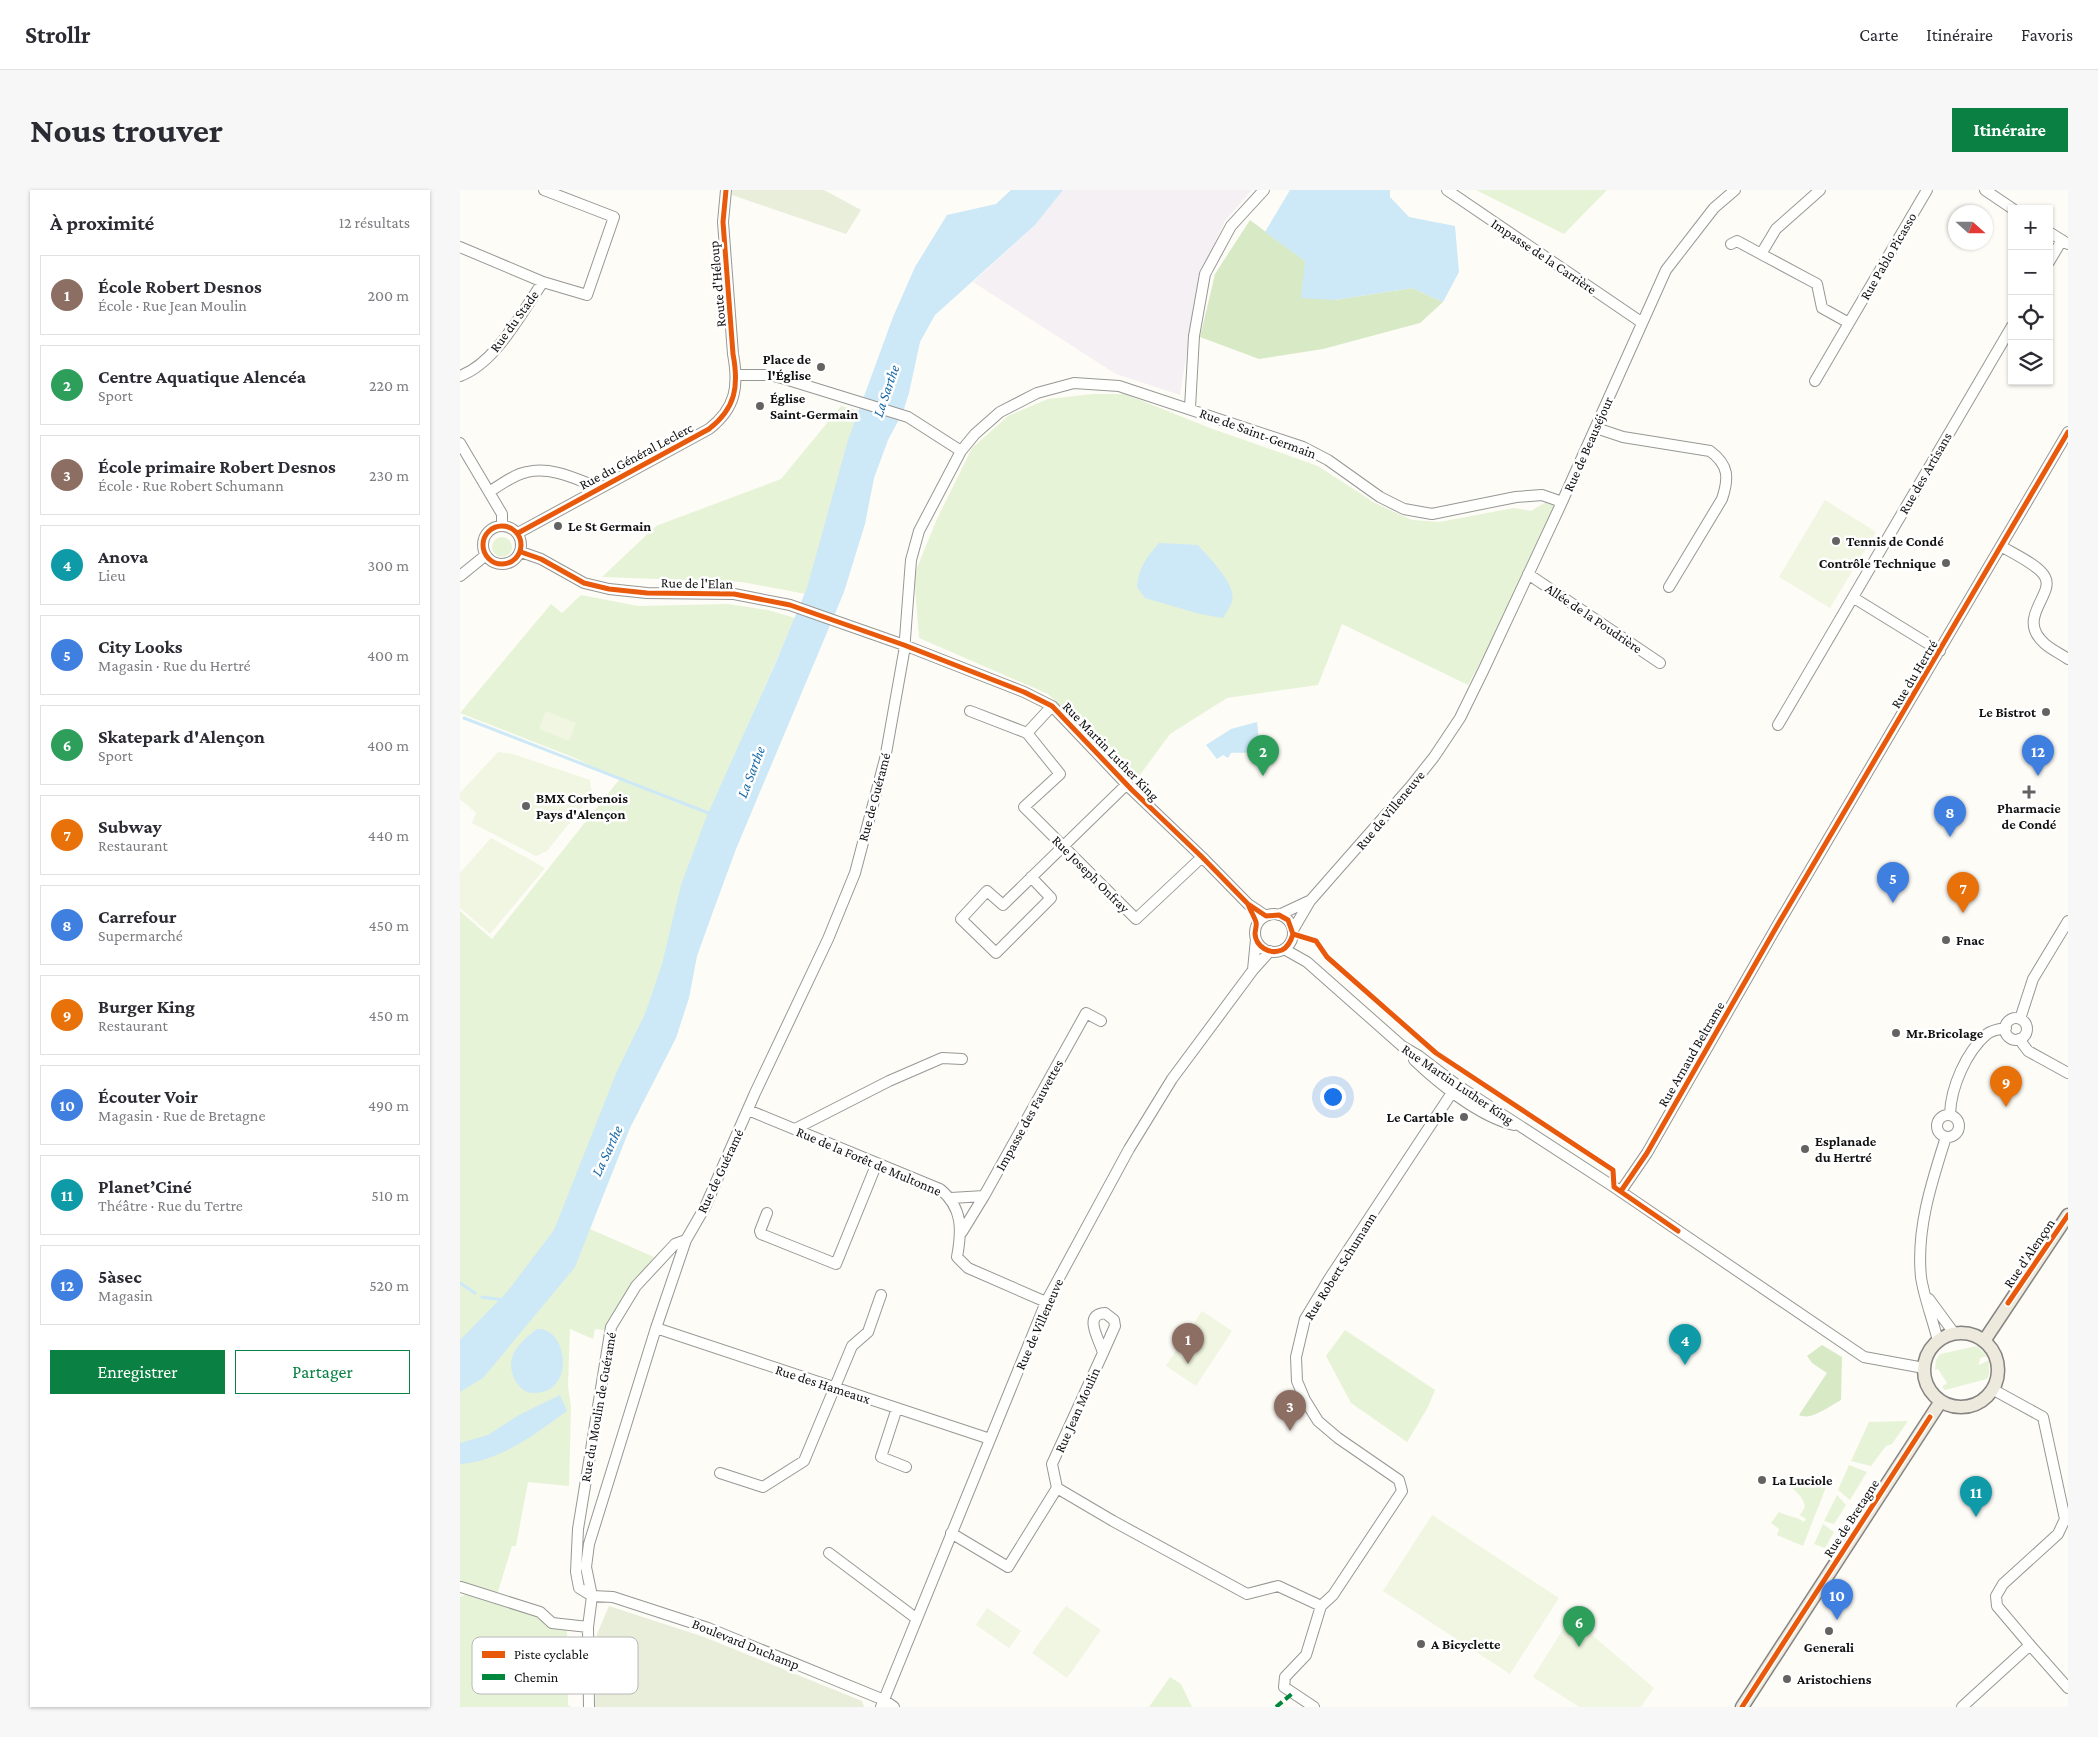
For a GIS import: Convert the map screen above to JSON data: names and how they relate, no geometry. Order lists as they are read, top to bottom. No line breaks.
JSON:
{"streets":{"main road":["Rue d'Alençon","Rue de Bretagne"],"street":["Impasse de la Carrière","Rue Pablo Picasso","Route d'Héloup","Rue du Stade","Rue de Saint-Germain","Rue de Beauséjour","Rue du Général Leclerc","Rue des Artisans","Rue de l'Elan","Allée de la Poudrière","Rue du Hertré","Rue Martin Luther King","Rue de Guéramé","Rue de Villeneuve","Rue Joseph Onfray","Rue Arnaud Beltrame","Impasse des Fauvettes","Rue de la Forêt de Multonne","Rue Robert Schumann","Rue des Hameaux","Rue du Moulin de Guéramé","Rue Jean Moulin","Boulevard Duchamp"]},"crossings":[["Impasse de la Carrière","Rue de Beauséjour"],["Route d'Héloup","Rue du Général Leclerc"],["Rue de Saint-Germain","Rue de Beauséjour"],["Rue de Saint-Germain","Rue de l'Elan"],["Rue de Saint-Germain","Rue Martin Luther King"],["Rue de Saint-Germain","Rue de Guéramé"],["Rue de Beauséjour","Allée de la Poudrière"],["Rue de Beauséjour","Rue de Villeneuve"],["Rue du Général Leclerc","Rue de l'Elan"],["Rue de l'Elan","Rue Martin Luther King"],["Rue de l'Elan","Rue de Guéramé"],["Rue du Hertré","Rue Arnaud Beltrame"],["Rue Martin Luther King","Rue de Guéramé"],["Rue Martin Luther King","Rue de Villeneuve"],["Rue Martin Luther King","Rue Joseph Onfray"],["Rue Martin Luther King","Rue Arnaud Beltrame"],["Rue Martin Luther King","Rue d'Alençon"],["Rue Martin Luther King","Rue Robert Schumann"],["Rue Martin Luther King","Rue de Bretagne"],["Rue de Guéramé","Rue de la Forêt de Multonne"],["Rue de Guéramé","Rue des Hameaux"],["Rue de Guéramé","Rue du Moulin de Guéramé"],["Rue de Guéramé","Boulevard Duchamp"],["Rue de Villeneuve","Rue de la Forêt de Multonne"],["Rue de Villeneuve","Rue des Hameaux"],["Rue de Villeneuve","Boulevard Duchamp"],["Impasse des Fauvettes","Rue de la Forêt de Multonne"],["Rue d'Alençon","Rue de Bretagne"],["Rue du Moulin de Guéramé","Boulevard Duchamp"]],"water":["La Sarthe"],"places":{"other":["Place de l'Église","Église Saint-Germain","Le St Germain","Tennis de Condé","Contrôle Technique","Le Bistrot","BMX Corbenois Pays d'Alençon","Fnac","Mr.Bricolage","Le Cartable","Esplanade du Hertré","La Luciole","Generali","A Bicyclette","Aristochiens"],"health":["Pharmacie de Condé"]},"legend":["Piste cyclable","Chemin"],"north":"right","page":{"header":"Strollr","nav":["Carte","Itinéraire","Favoris"],"buttons":["Itinéraire",["Enregistrer","Partager"]],"title":"Nous trouver","heading":["À proximité","12 résultats"],"map_buttons":["+","−"],"list":[{"mark":"1","name":"École Robert Desnos","note":"École · Rue Jean Moulin","value":"200 m"},{"mark":"2","name":"Centre Aquatique Alencéa","note":"Sport","value":"220 m"},{"mark":"3","name":"École primaire Robert Desnos","note":"École · Rue Robert Schumann","value":"230 m"},{"mark":"4","name":"Anova","note":"Lieu","value":"300 m"},{"mark":"5","name":"City Looks","note":"Magasin · Rue du Hertré","value":"400 m"},{"mark":"6","name":"Skatepark d'Alençon","note":"Sport","value":"400 m"},{"mark":"7","name":"Subway","note":"Restaurant","value":"440 m"},{"mark":"8","name":"Carrefour","note":"Supermarché","value":"450 m"},{"mark":"9","name":"Burger King","note":"Restaurant","value":"450 m"},{"mark":"10","name":"Écouter Voir","note":"Magasin · Rue de Bretagne","value":"490 m"},{"mark":"11","name":"Planet’Ciné","note":"Théâtre · Rue du Tertre","value":"510 m"},{"mark":"12","name":"5àsec","note":"Magasin","value":"520 m"}],"pins":["2","12","8","5","7","9","1","4","3","11","10","6"]}}
